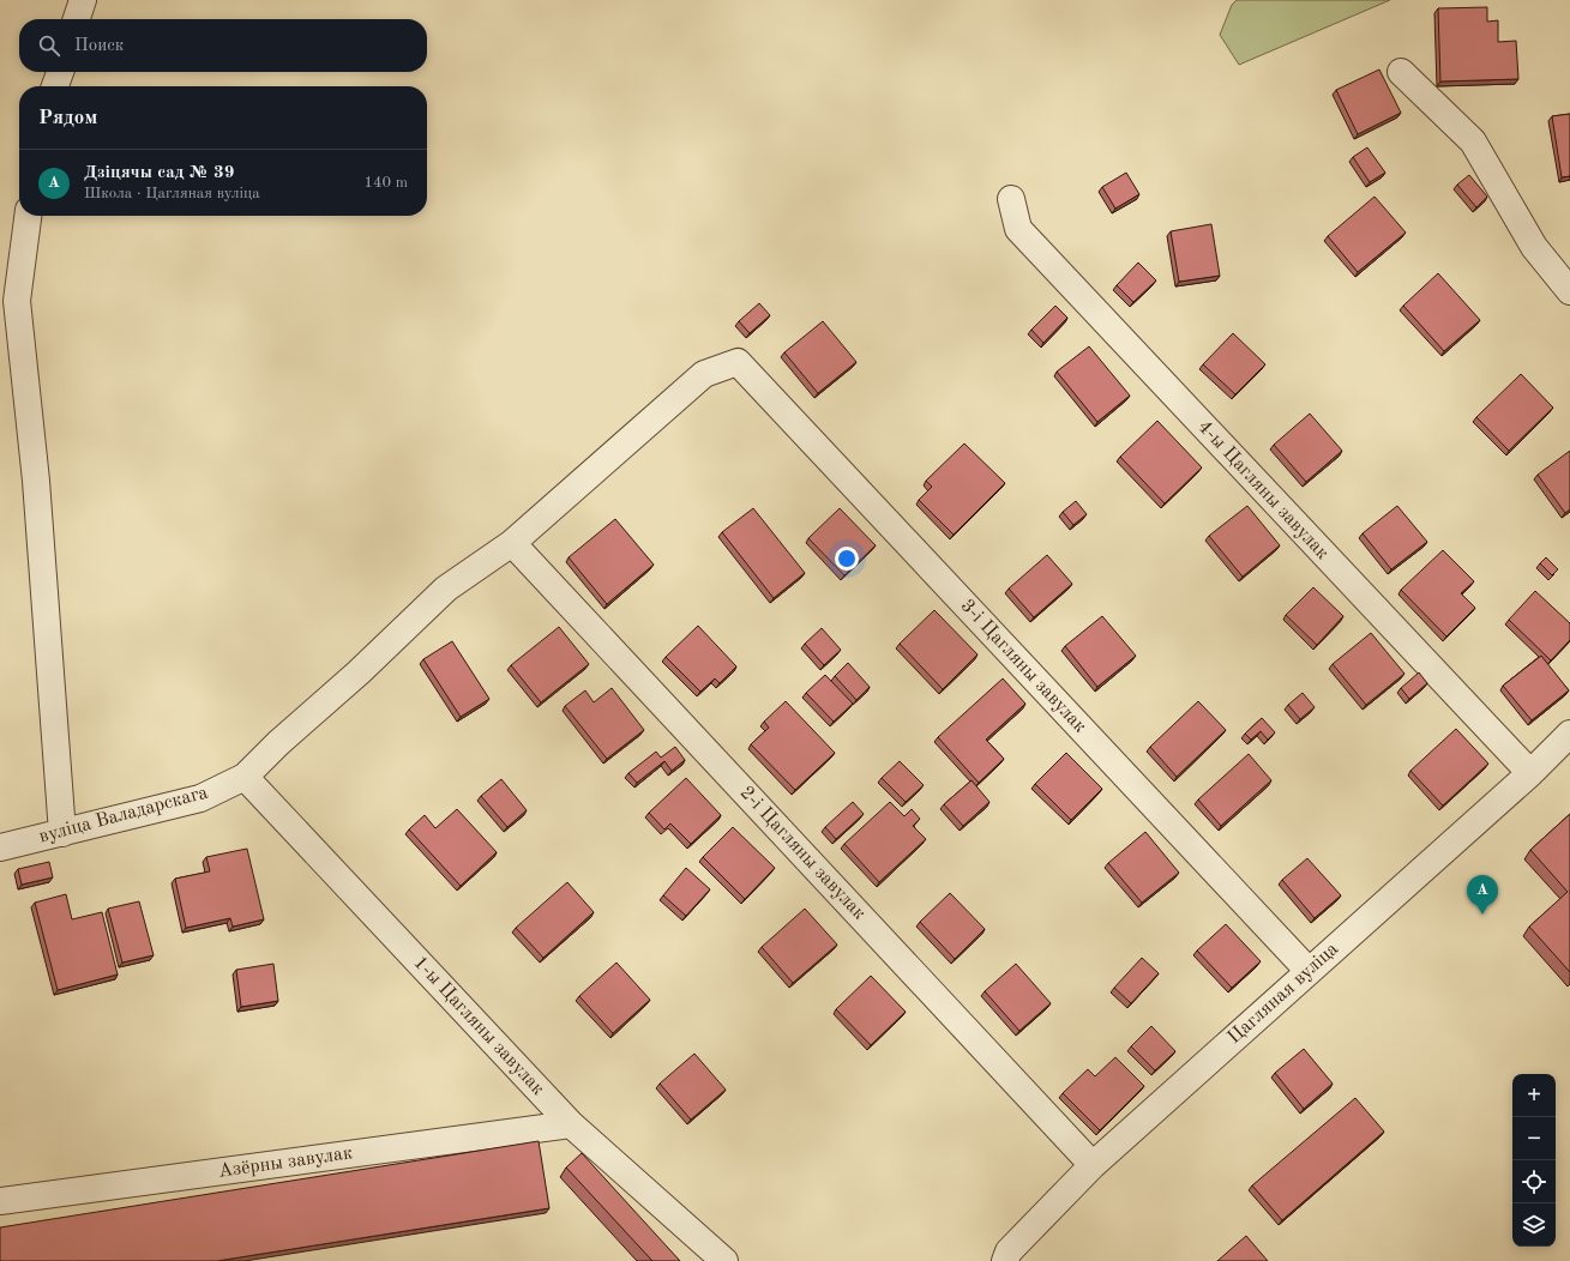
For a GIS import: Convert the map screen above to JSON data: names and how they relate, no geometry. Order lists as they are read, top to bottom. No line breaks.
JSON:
{"streets":{"street":["4-ы Цагляны завулак","3-і Цагляны завулак","вуліца Валадарскага","2-і Цагляны завулак","Цагляная вуліца","1-ы Цагляны завулак","Азёрны завулак"]},"crossings":[["4-ы Цагляны завулак","Цагляная вуліца"],["3-і Цагляны завулак","вуліца Валадарскага"],["3-і Цагляны завулак","Цагляная вуліца"],["вуліца Валадарскага","2-і Цагляны завулак"],["вуліца Валадарскага","1-ы Цагляны завулак"],["2-і Цагляны завулак","Цагляная вуліца"],["1-ы Цагляны завулак","Азёрны завулак"]],"page":{"search":"Поиск","heading":"Рядом","list":[{"mark":"A","name":"Дзіцячы сад № 39","note":"Школа · Цагляная вуліца","value":"140 m"}],"pins":"A","map_buttons":["+","−"]}}
